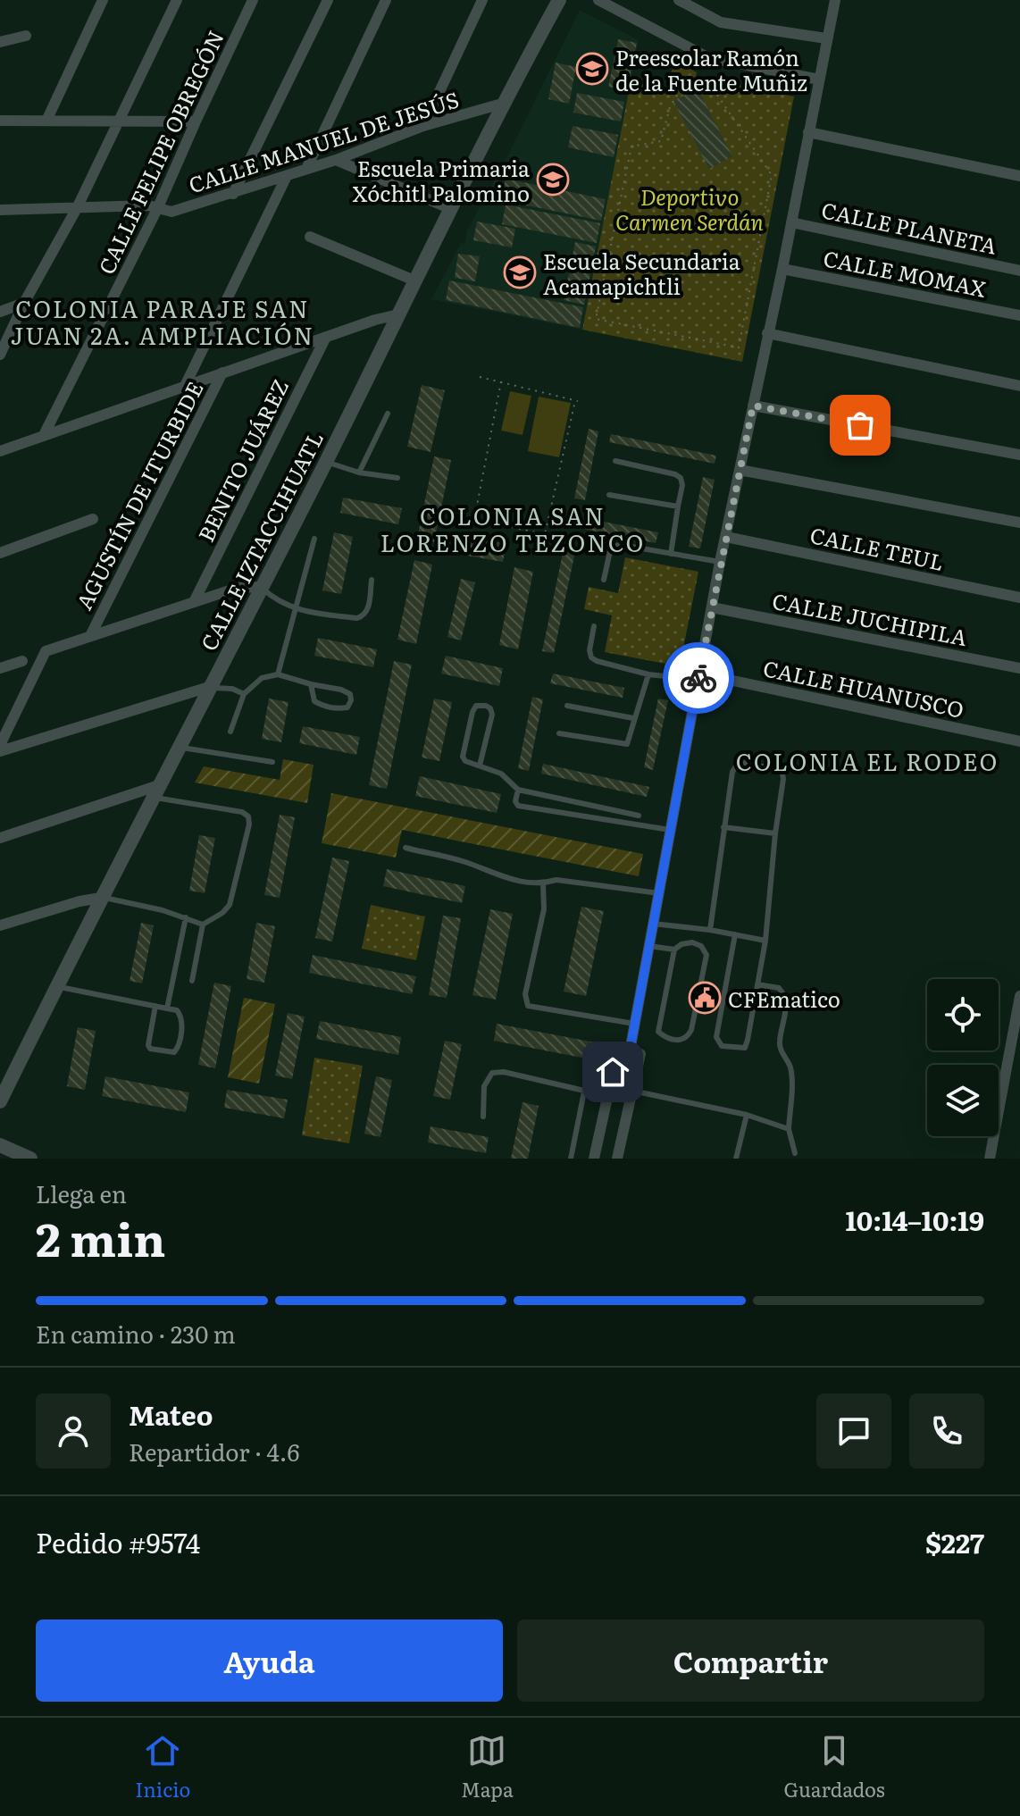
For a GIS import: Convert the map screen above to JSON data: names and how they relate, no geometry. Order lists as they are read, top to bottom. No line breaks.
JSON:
{"streets":{"street":["CALLE MANUEL DE JESÚS","CALLE FELIPE OBREGÓN","CALLE PLANETA","CALLE MOMAX","BENITO JUÁREZ","AGUSTÍN DE ITURBIDE","CALLE IZTACCIHUATL","CALLE TEUL","CALLE JUCHIPILA","CALLE HUANUSCO"]},"crossings":[["CALLE MANUEL DE JESÚS","CALLE FELIPE OBREGÓN"],["CALLE MANUEL DE JESÚS","CALLE IZTACCIHUATL"]],"districts":["COLONIA PARAJE SAN JUAN 2A. AMPLIACIÓN","COLONIA SAN LORENZO TEZONCO","COLONIA EL RODEO"],"parks":["Deportivo Carmen Serdán"],"places":{"school or university":["Preescolar Ramón de la Fuente Muñiz","Escuela Primaria Xóchitl Palomino","Escuela Secundaria Acamapichtli"],"public building":["CFEmatico"]},"page":{"heading":["2 min","Llega en","10:14–10:19"],"panel":["Mateo","Repartidor · 4.6","Pedido #9574","$227"],"bar":"En camino · 230 m","buttons":["Ayuda","Compartir"],"tabs":["Inicio","Mapa","Guardados"]}}
